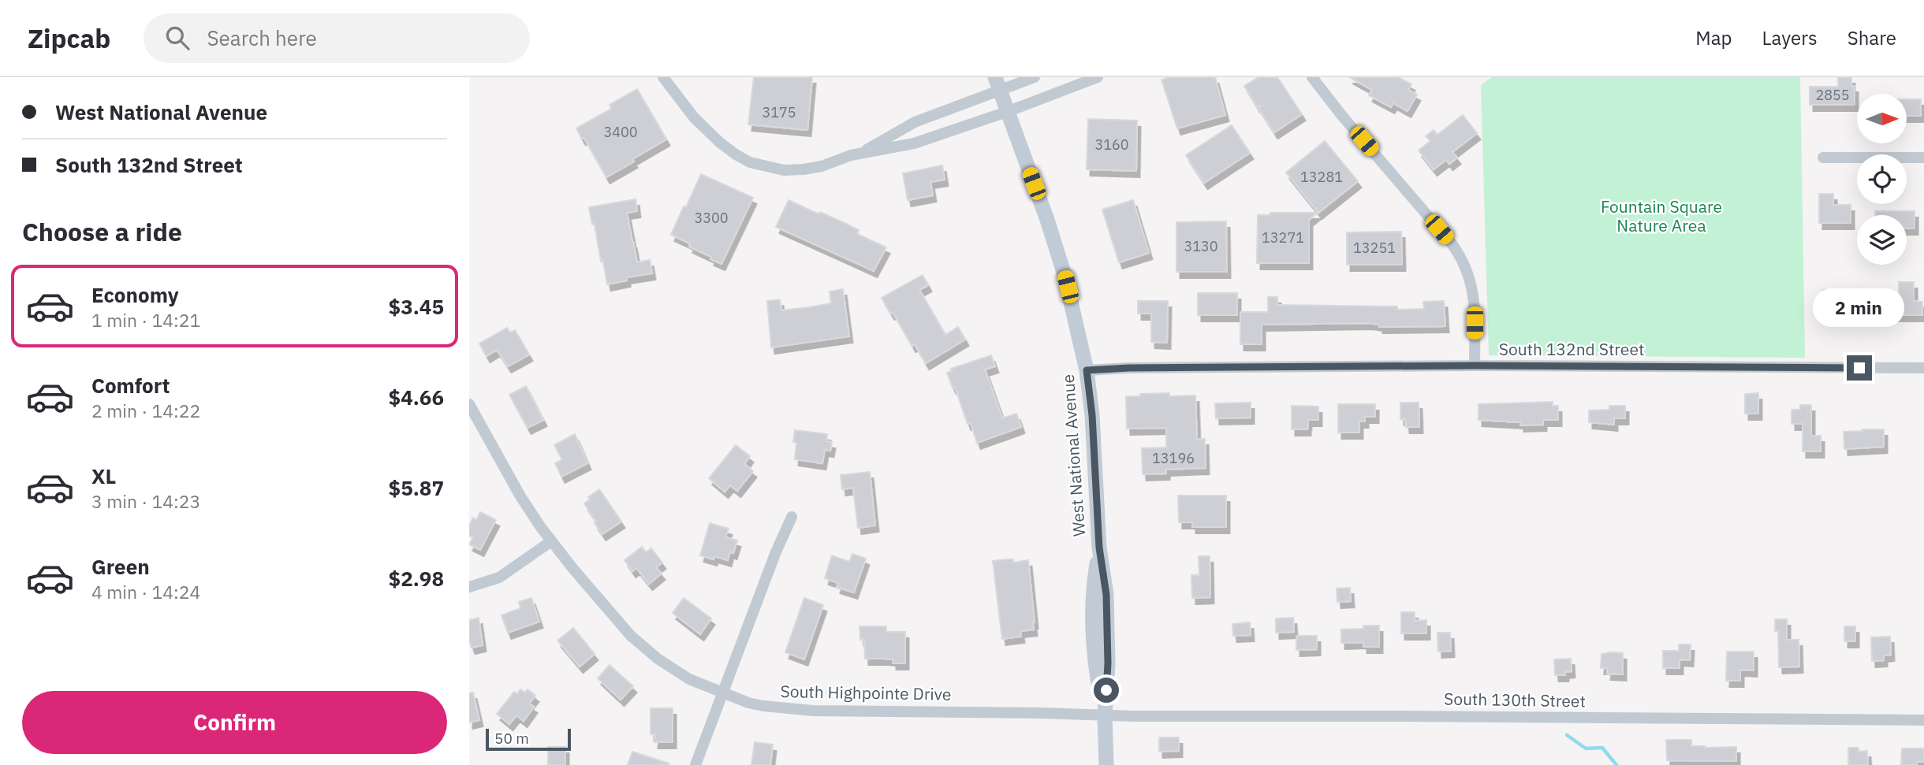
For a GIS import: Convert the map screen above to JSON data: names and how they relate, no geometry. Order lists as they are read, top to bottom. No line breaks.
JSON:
{"streets":{"main road":["West National Avenue"],"street":["South 132nd Street","South Highpointe Drive","South 130th Street"]},"crossings":[["South 132nd Street","West National Avenue"],["West National Avenue","South Highpointe Drive"],["West National Avenue","South 130th Street"],["South Highpointe Drive","South 130th Street"]],"parks":["Fountain Square Nature Area"],"house_numbers":["2855","3175","3400","3160","13281","3300","13271","3130","13251","13196"],"scale_bar":"50 m","north":"right","page":{"header":"Zipcab","search":"Search here","nav":["Map","Layers","Share"],"banner":["West National Avenue","South 132nd Street"],"heading":"Choose a ride","list":[{"name":"Economy","note":"1 min · 14:21","value":"$3.45"},{"name":"Comfort","note":"2 min · 14:22","value":"$4.66"},{"name":"XL","note":"3 min · 14:23","value":"$5.87"},{"name":"Green","note":"4 min · 14:24","value":"$2.98"}],"bubble":"2 min","buttons":"Confirm","scale":"50 m"}}
